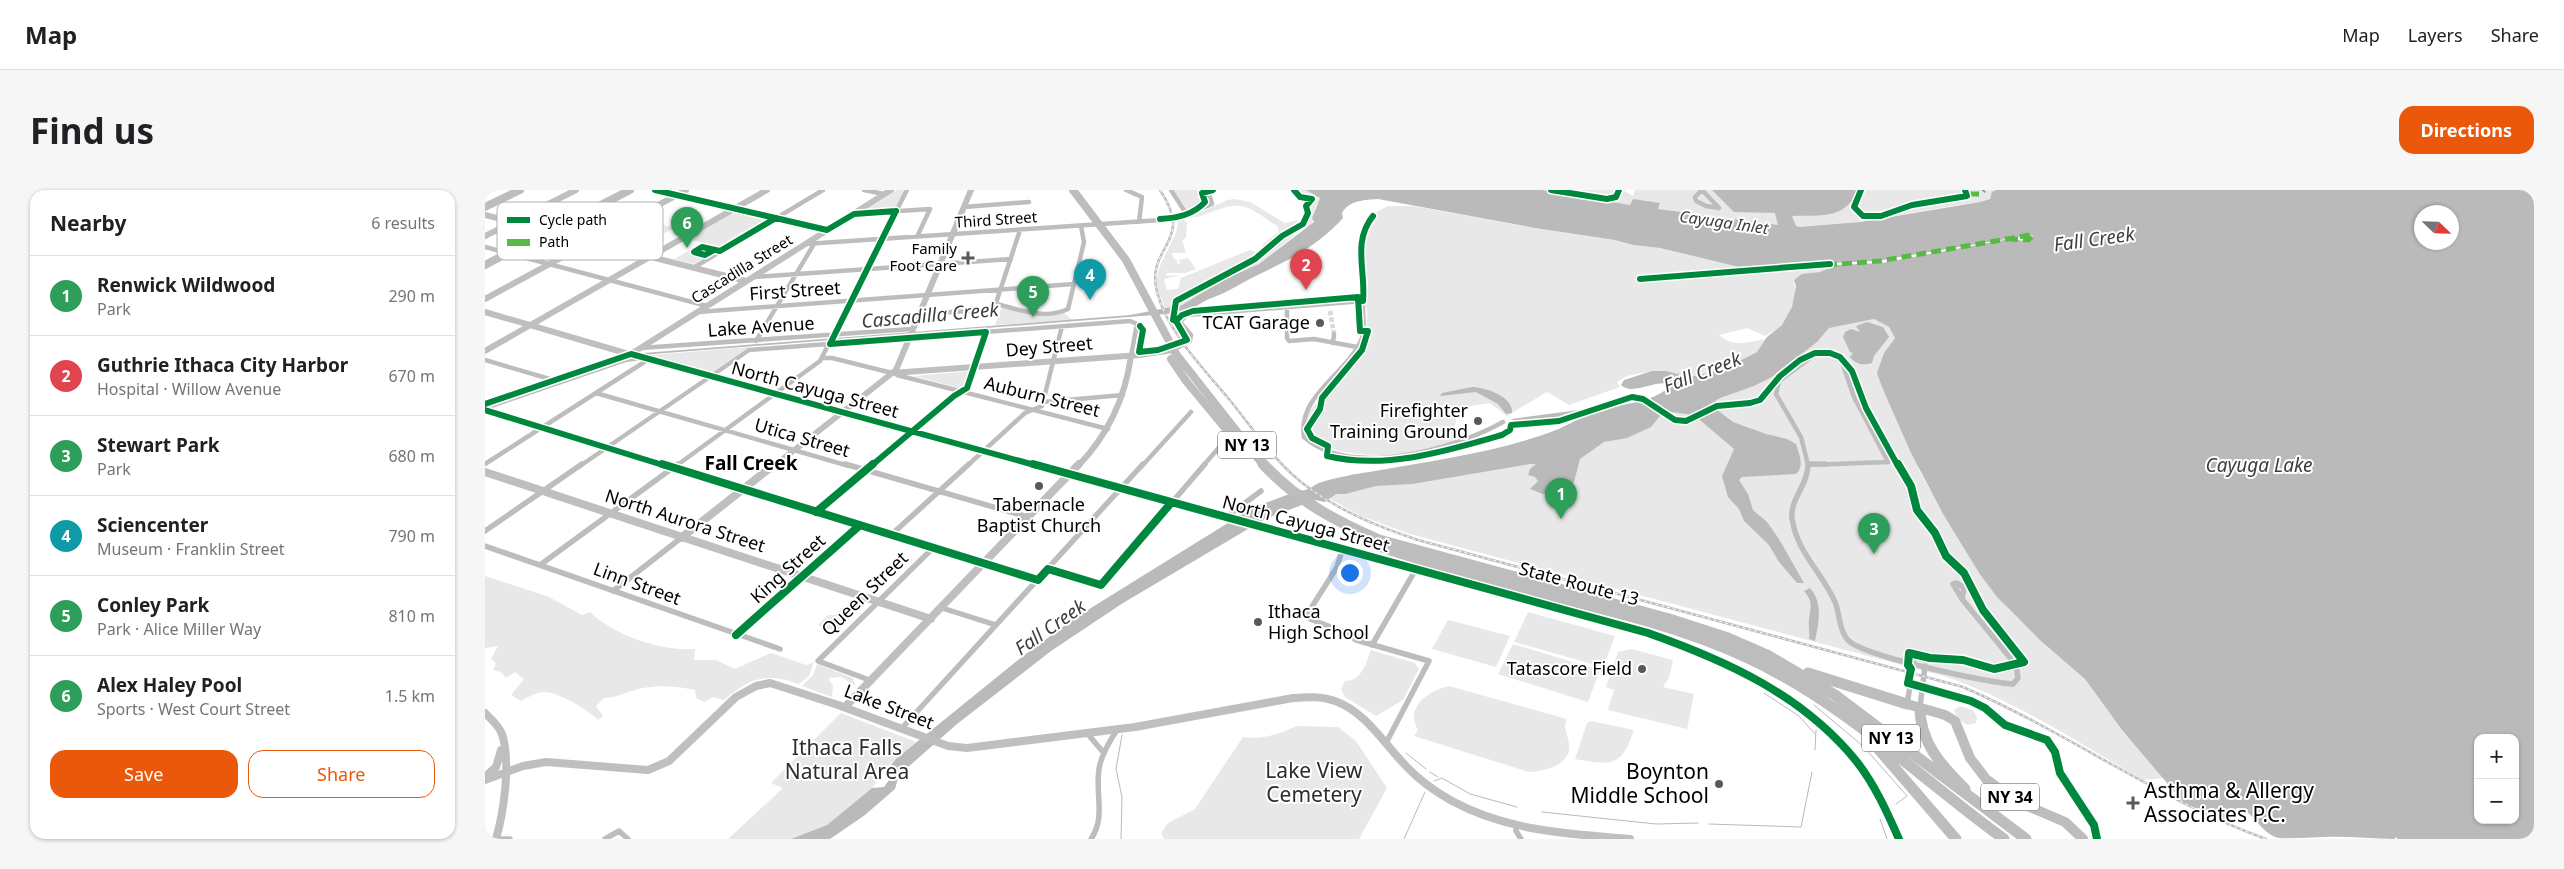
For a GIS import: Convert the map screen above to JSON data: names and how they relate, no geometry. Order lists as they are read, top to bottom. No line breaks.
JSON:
{"streets":{"highway":["NY 13","State Route 13","NY 34"],"street":["Third Street","Cascadilla Street","First Street","Lake Avenue","Dey Street","North Cayuga Street","Auburn Street","Utica Street","North Aurora Street","King Street","Linn Street","Queen Street","Lake Street"]},"crossings":[["Third Street","Cascadilla Street"],["Third Street","NY 13"],["Cascadilla Street","First Street"],["Cascadilla Street","Lake Avenue"],["Cascadilla Street","North Cayuga Street"],["Dey Street","Auburn Street"],["Dey Street","NY 13"],["Dey Street","State Route 13"],["NY 13","State Route 13"],["North Aurora Street","King Street"],["North Aurora Street","Queen Street"],["King Street","Linn Street"],["State Route 13","NY 34"]],"districts":["Fall Creek"],"water":["Cayuga Inlet","Fall Creek","Cascadilla Creek","Cayuga Lake"],"parks":["Ithaca Falls Natural Area","Lake View Cemetery"],"places":{"health":["Family Foot Care","Asthma & Allergy Associates P.C."],"other":["TCAT Garage","Firefighter Training Ground","Tabernacle Baptist Church","Ithaca High School","Tatascore Field","Boynton Middle School"]},"legend":["Cycle path","Path"],"north":"bottom right","page":{"header":"Map","nav":["Map","Layers","Share"],"buttons":["Directions",["Save","Share"]],"title":"Find us","heading":["Nearby","6 results"],"pins":["6","2","4","5","1","3"],"list":[{"mark":"1","name":"Renwick Wildwood","note":"Park","value":"290 m"},{"mark":"2","name":"Guthrie Ithaca City Harbor","note":"Hospital · Willow Avenue","value":"670 m"},{"mark":"3","name":"Stewart Park","note":"Park","value":"680 m"},{"mark":"4","name":"Sciencenter","note":"Museum · Franklin Street","value":"790 m"},{"mark":"5","name":"Conley Park","note":"Park · Alice Miller Way","value":"810 m"},{"mark":"6","name":"Alex Haley Pool","note":"Sports · West Court Street","value":"1.5 km"}],"map_buttons":["+","−"]}}
